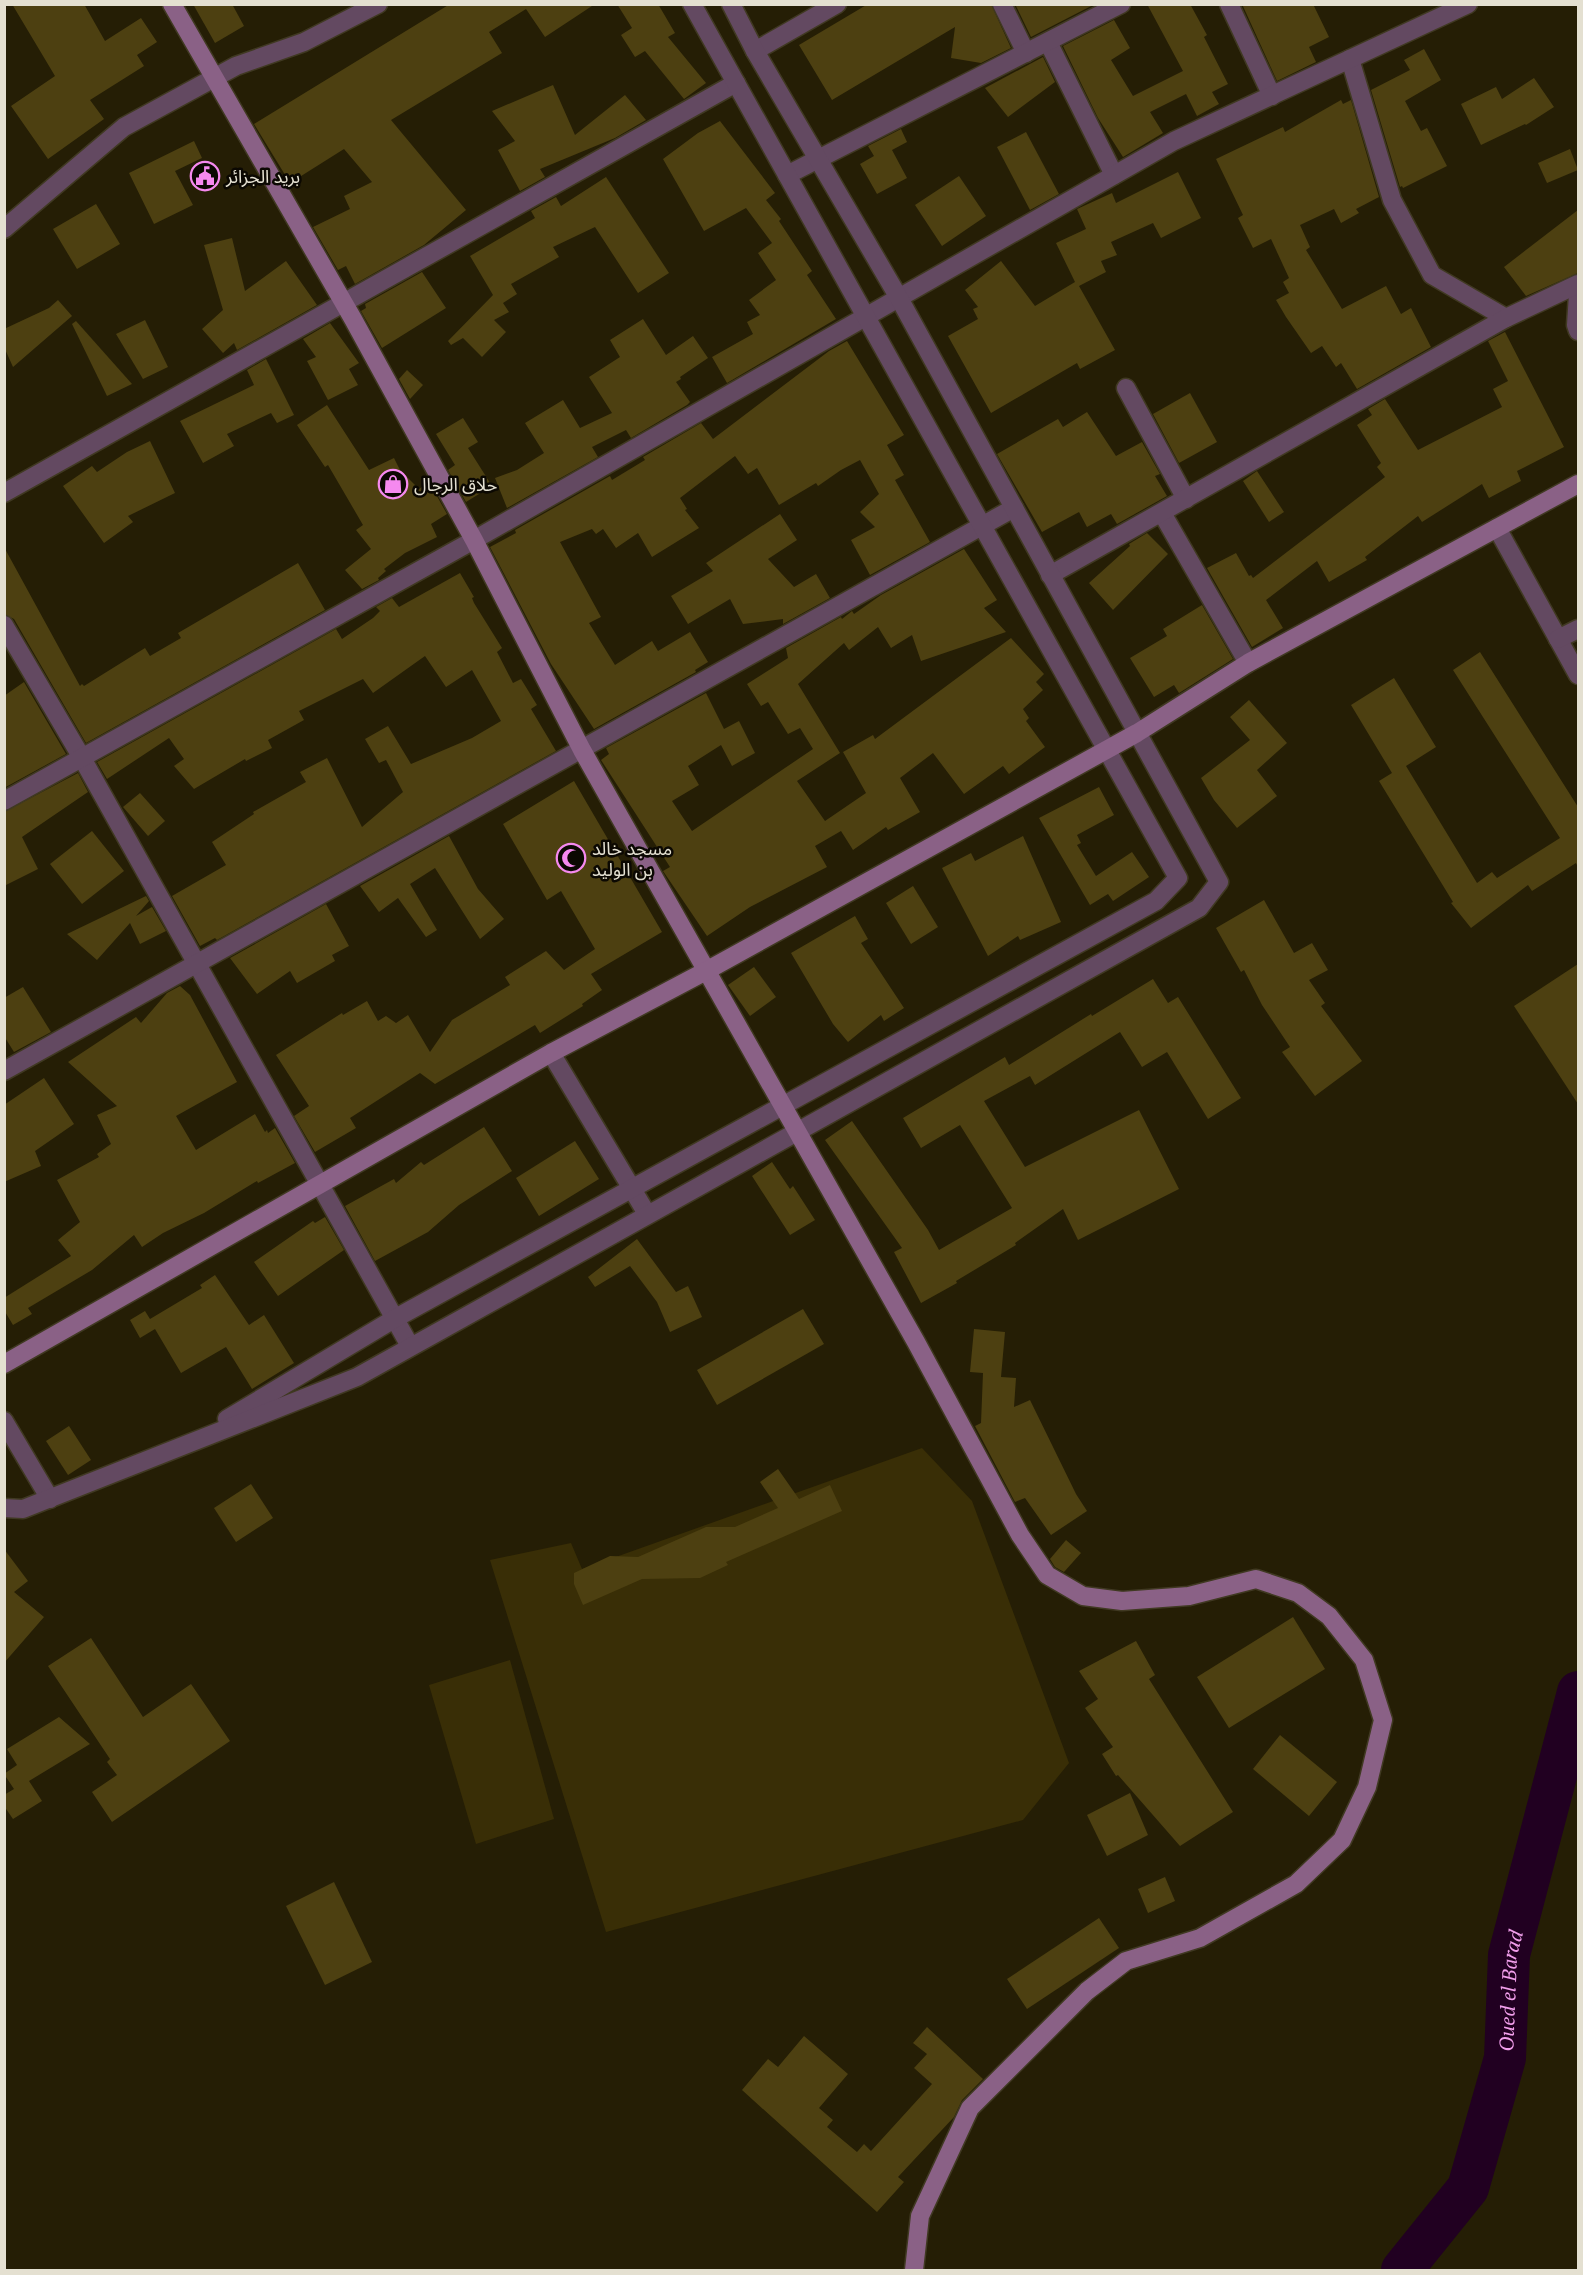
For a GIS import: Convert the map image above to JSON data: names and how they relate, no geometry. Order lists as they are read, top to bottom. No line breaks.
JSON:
{"water":["Oued el Barad"],"places":{"public building":["بريد الجزائر"],"shop":["حلاق الرجال"],"mosque":["مسجد خالد بن الوليد"]}}
